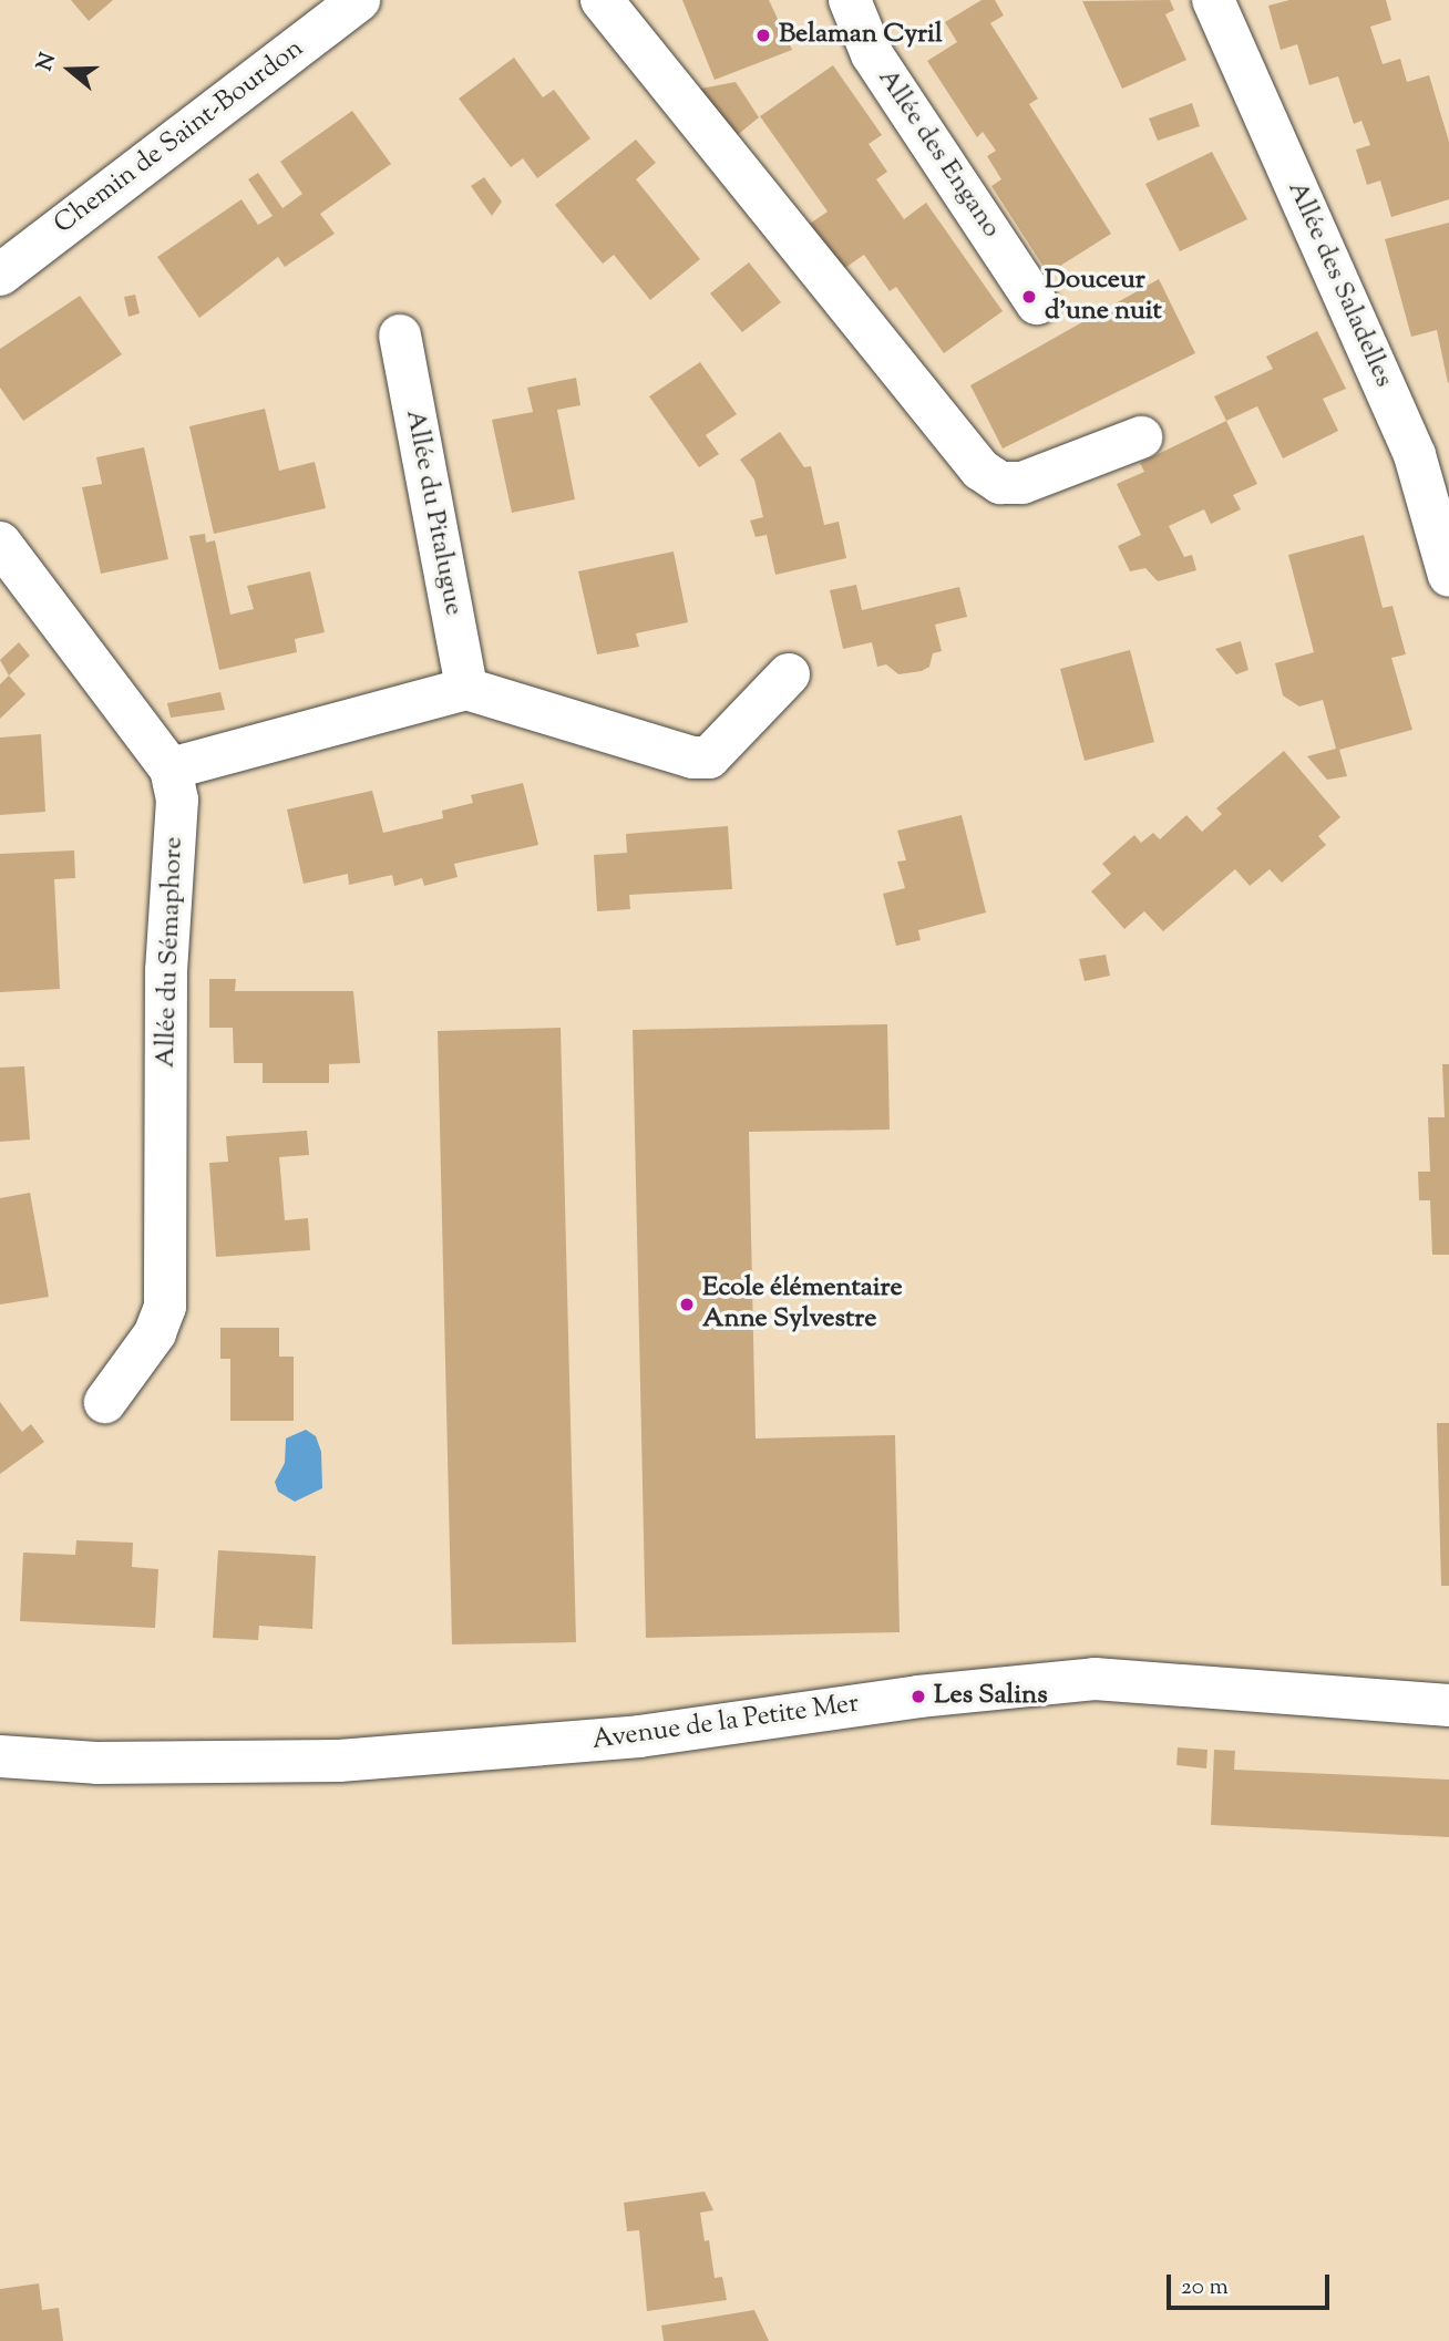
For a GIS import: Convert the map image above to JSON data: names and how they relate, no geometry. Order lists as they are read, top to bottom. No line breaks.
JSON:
{"streets":{"street":["Chemin de Saint-Bourdon","Allée des Engano","Allée des Saladelles","Allée du Pitalugue","Allée du Sémaphore","Avenue de la Petite Mer"]},"places":["Belaman Cyril","Douceur d’une nuit","Ecole élémentaire Anne Sylvestre","Les Salins"],"scale_bar":"20 m","north":"left"}
